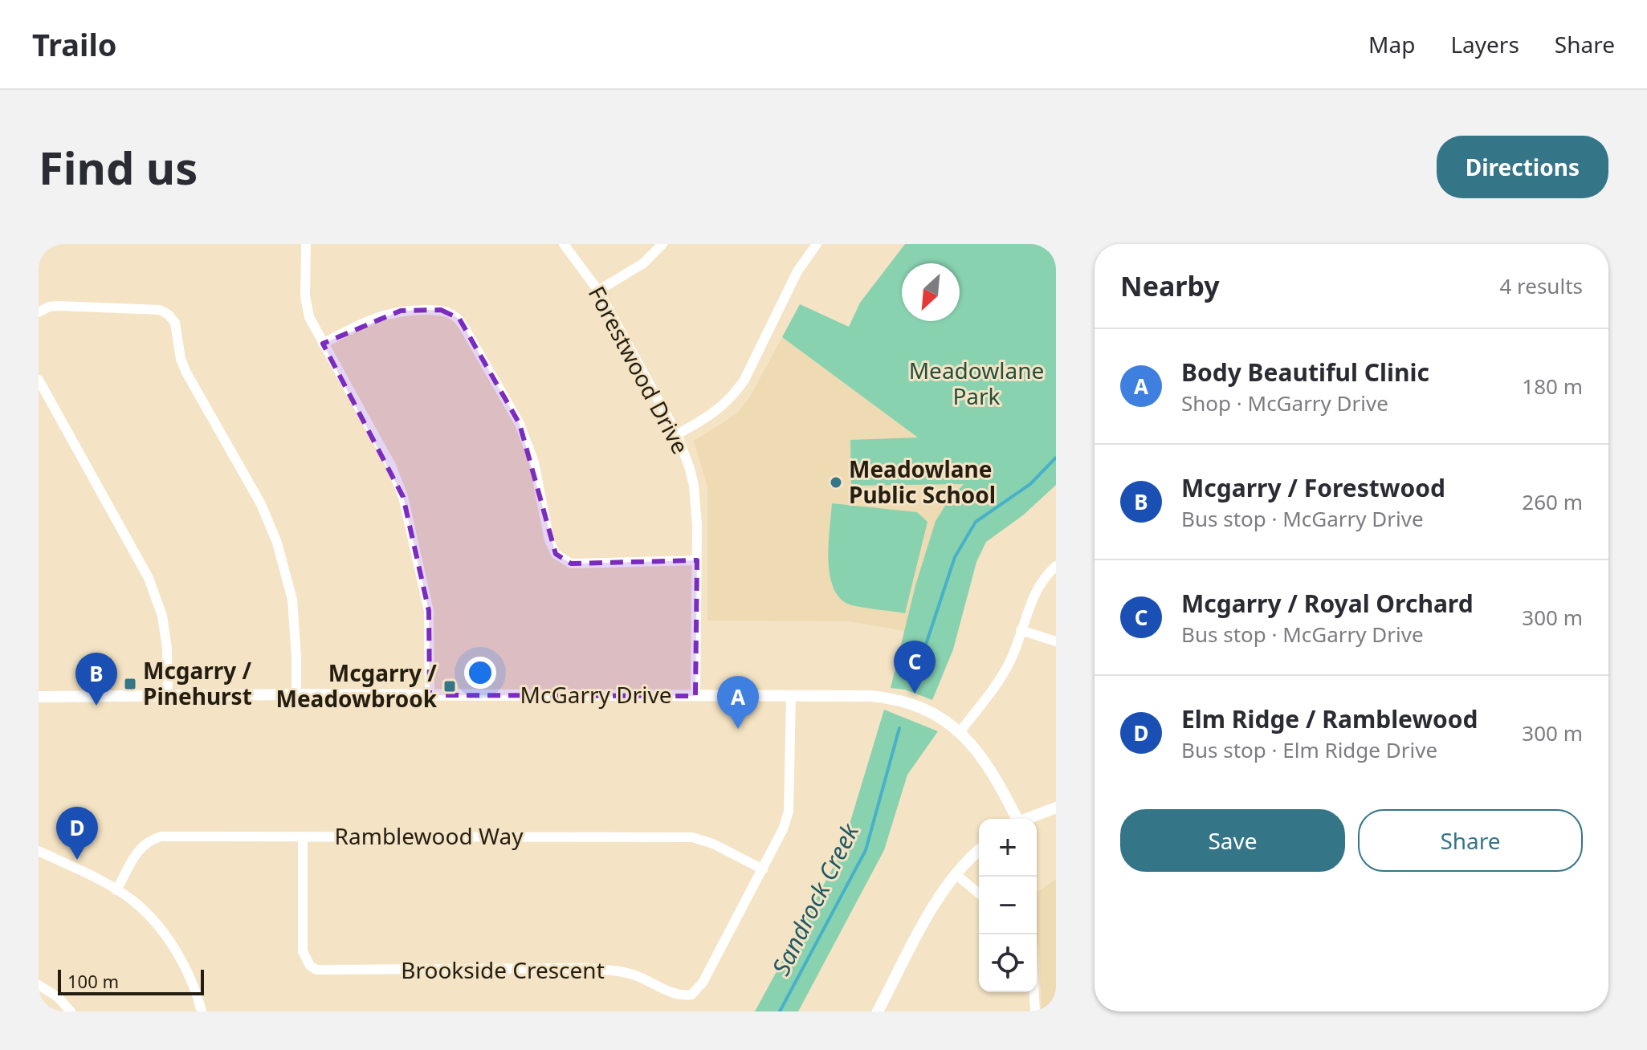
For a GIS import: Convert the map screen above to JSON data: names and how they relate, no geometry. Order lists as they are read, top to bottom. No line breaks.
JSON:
{"streets":{"street":["Forestwood Drive","McGarry Drive","Ramblewood Way","Brookside Crescent"]},"crossings":[["Forestwood Drive","McGarry Drive"],["McGarry Drive","Brookside Crescent"],["Ramblewood Way","Brookside Crescent"]],"water":["Sandrock Creek"],"parks":["Meadowlane Park"],"places":{"other":["Meadowlane Public School"],"transit":["Mcgarry / Pinehurst","Mcgarry / Meadowbrook"]},"scale_bar":"100 m","north":"bottom left","page":{"header":"Trailo","nav":["Map","Layers","Share"],"buttons":["Directions",["Save","Share"]],"title":"Find us","heading":["Nearby","4 results"],"list":[{"mark":"A","name":"Body Beautiful Clinic","note":"Shop · McGarry Drive","value":"180 m"},{"mark":"B","name":"Mcgarry / Forestwood","note":"Bus stop · McGarry Drive","value":"260 m"},{"mark":"C","name":"Mcgarry / Royal Orchard","note":"Bus stop · McGarry Drive","value":"300 m"},{"mark":"D","name":"Elm Ridge / Ramblewood","note":"Bus stop · Elm Ridge Drive","value":"300 m"}],"pins":["C","B","A","D"],"map_buttons":["+","−"],"scale":"100 m"}}
